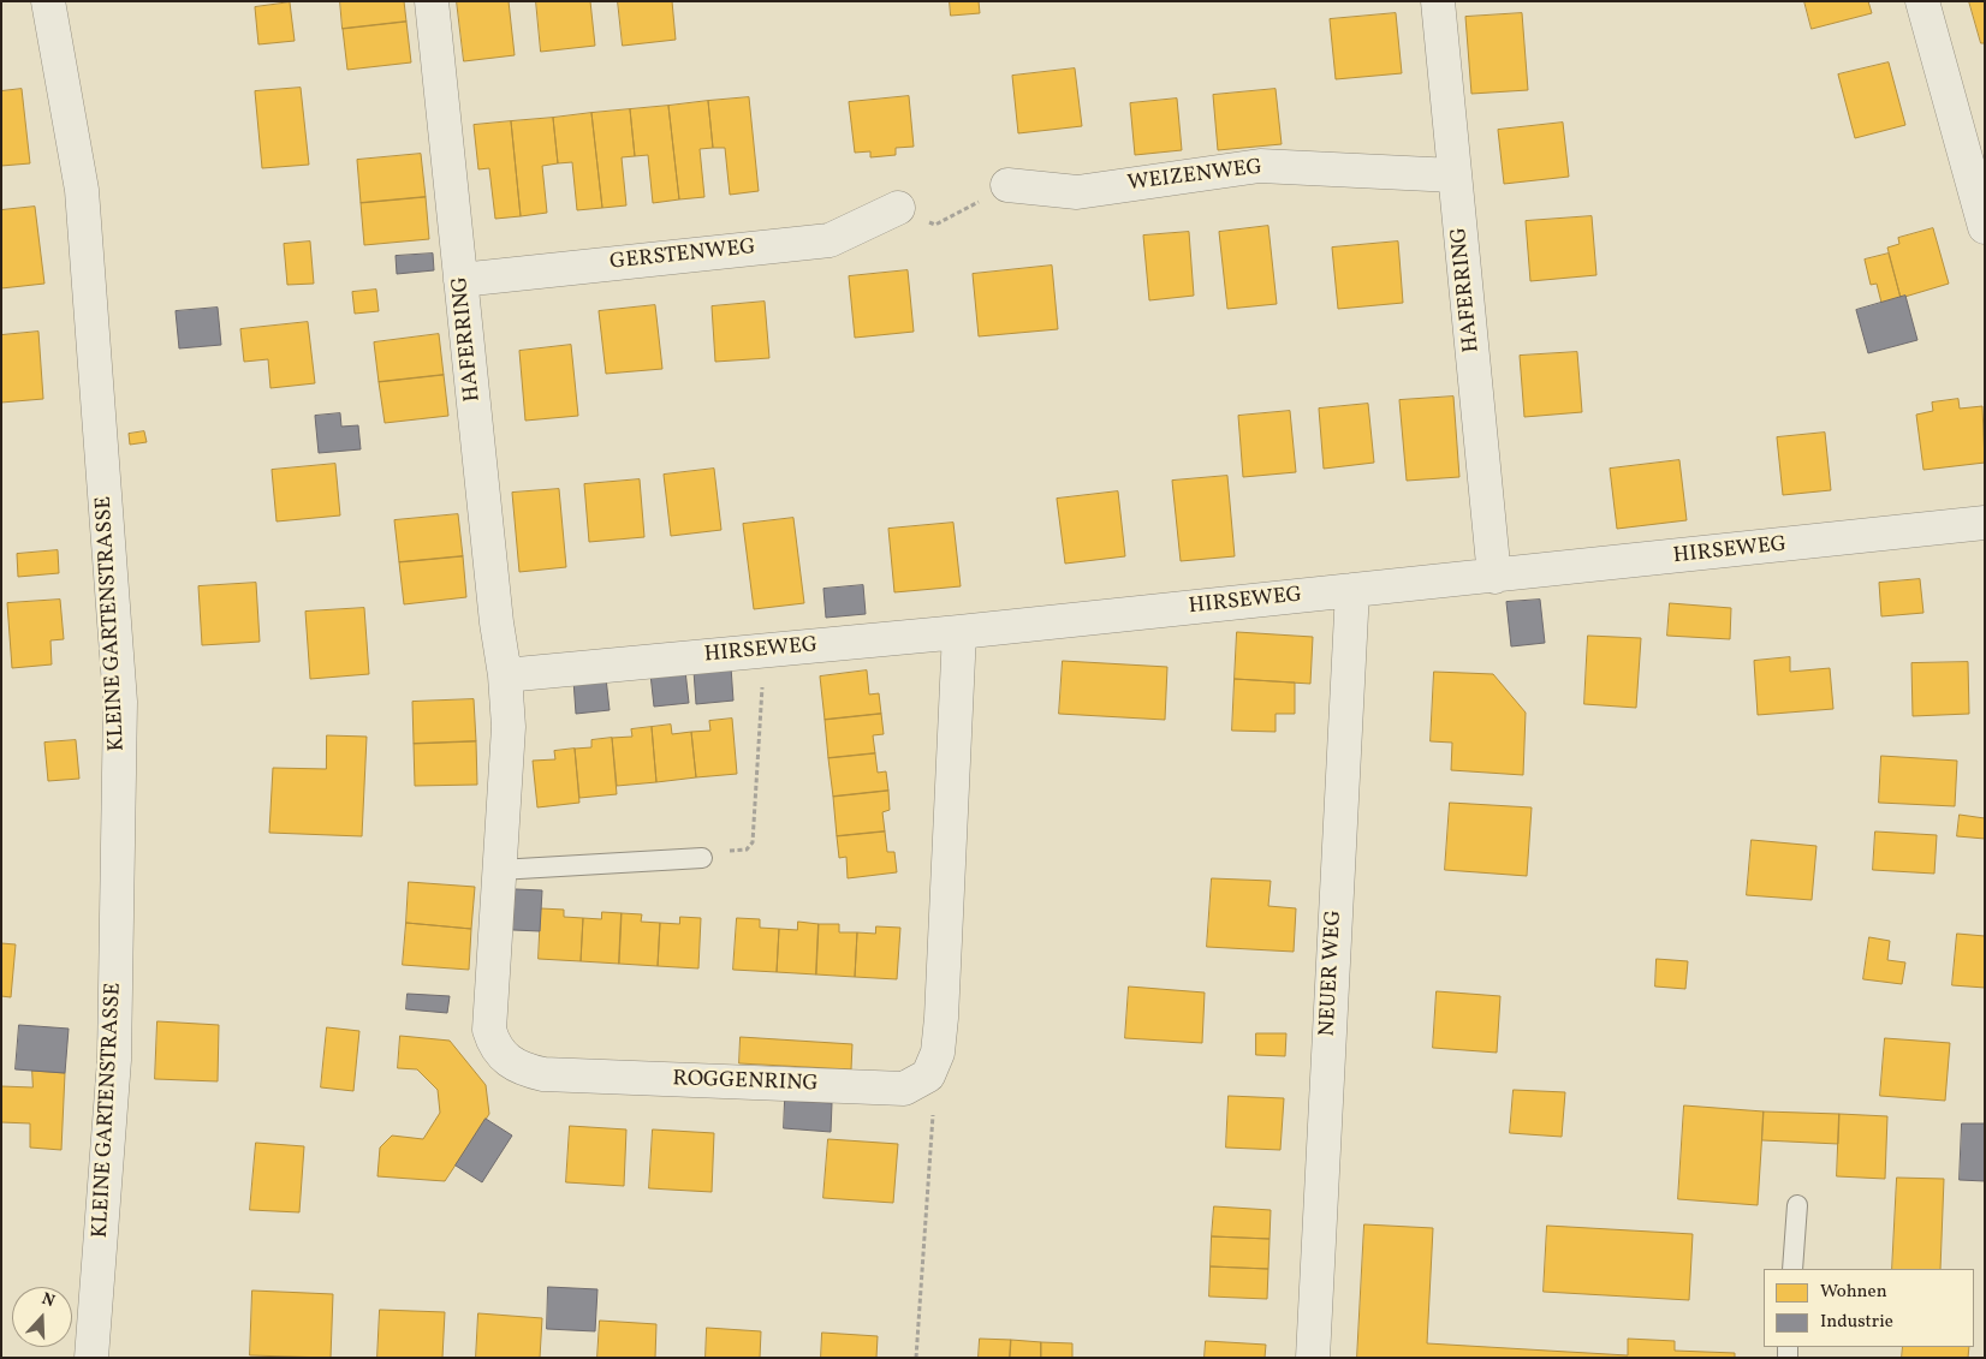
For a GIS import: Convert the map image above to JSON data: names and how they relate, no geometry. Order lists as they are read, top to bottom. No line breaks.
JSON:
{"streets":{"street":["WEIZENWEG","GERSTENWEG","HAFERRING","HIRSEWEG","KLEINE GARTENSTRASSE","NEUER WEG","ROGGENRING"]},"crossings":[["WEIZENWEG","HAFERRING"],["GERSTENWEG","HAFERRING"],["HAFERRING","HIRSEWEG"],["HAFERRING","ROGGENRING"],["HIRSEWEG","NEUER WEG"],["HIRSEWEG","ROGGENRING"]],"legend":["Wohnen","Industrie"],"north":"top"}
